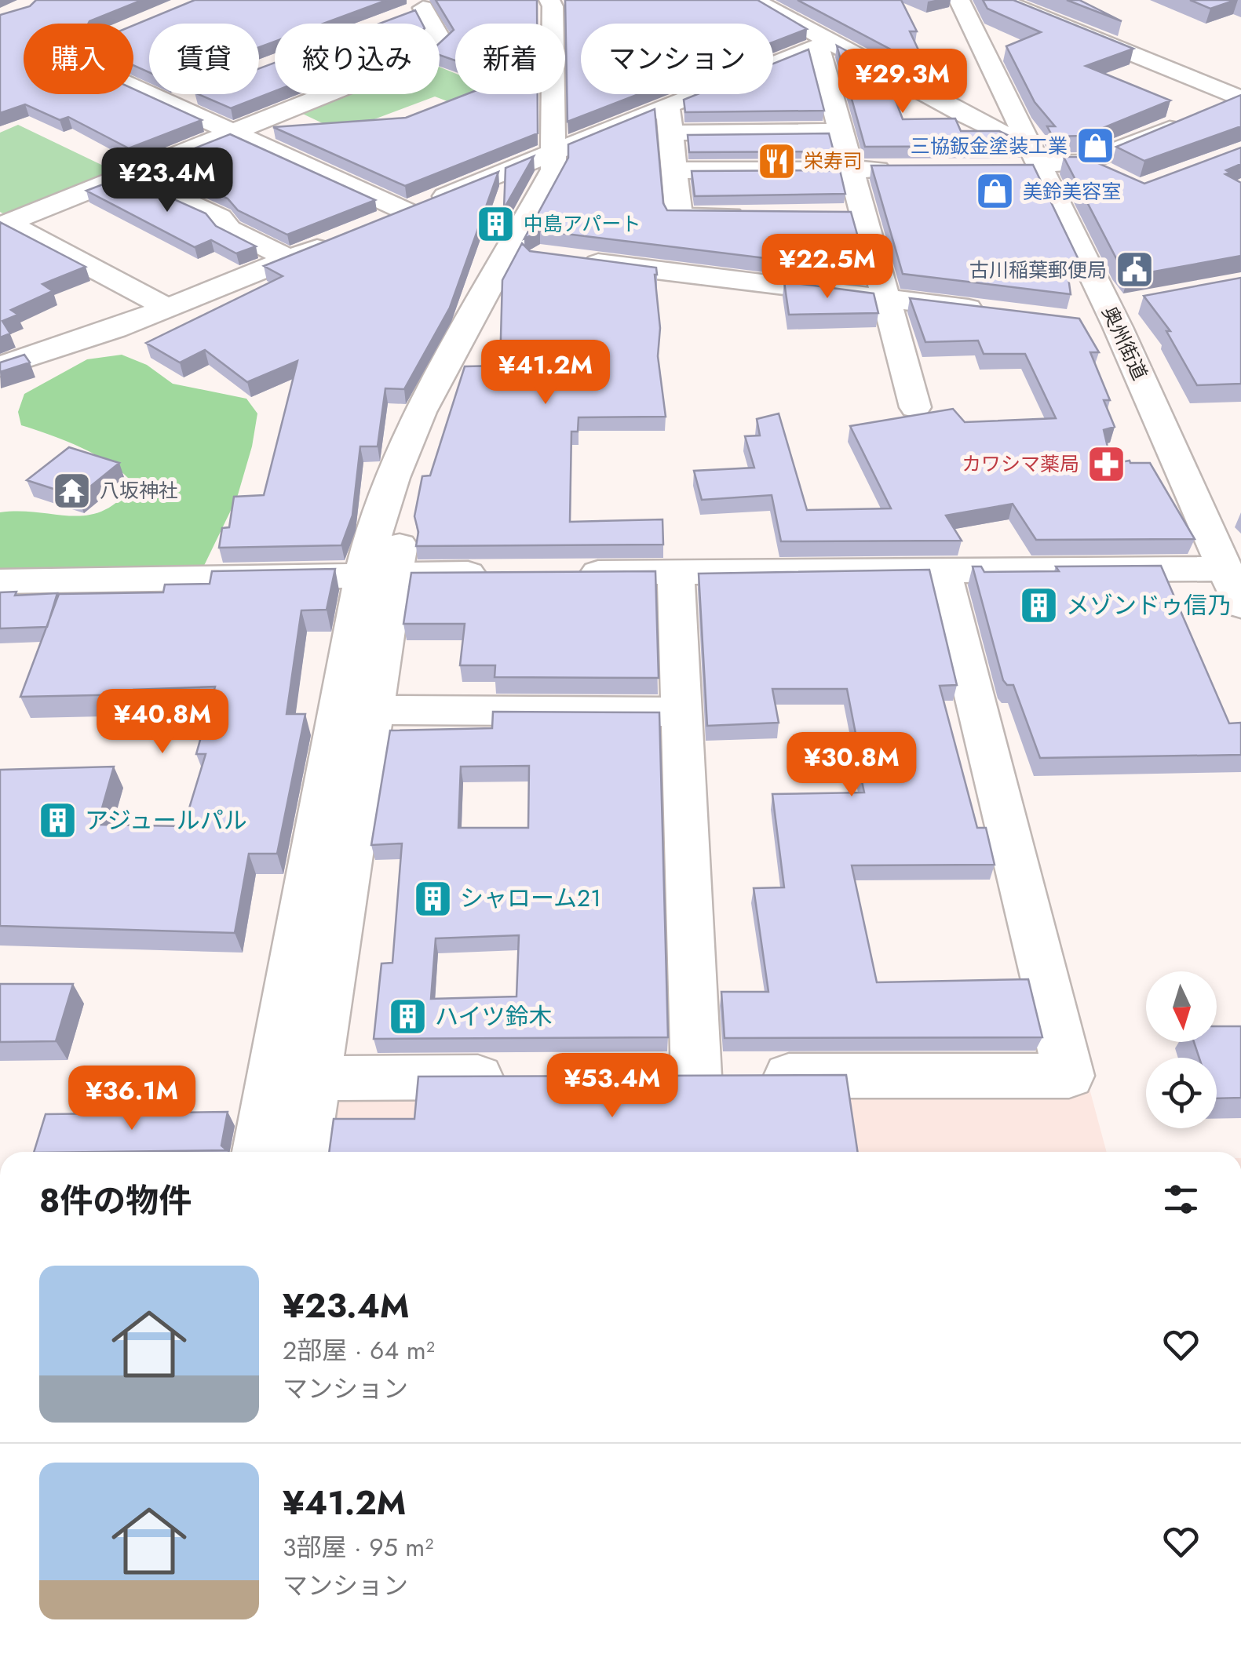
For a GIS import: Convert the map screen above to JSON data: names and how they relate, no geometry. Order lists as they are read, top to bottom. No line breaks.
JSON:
{"streets":{"street":["奥州街道"]},"places":{"shop":["三協鈑金塗装工業","美鈴美容室"],"restaurant":["栄寿司"],"building":["中島アパート","メゾンドゥ信乃","アジュールパル","シャローム21","ハイツ鈴木"],"public building":["古川稲葉郵便局"],"pharmacy":["カワシマ薬局"],"temple":["八坂神社"]},"north":"bottom","page":{"chip":["購入","賃貸","絞り込み","新着","マンション"],"price":["¥29.3M","¥23.4M","¥22.5M","¥41.2M","¥40.8M","¥30.8M","¥53.4M","¥36.1M"],"heading":"8件の物件","list":[{"name":"¥23.4M","note":"2部屋 · 64 m² · マンション"},{"name":"¥41.2M","note":"3部屋 · 95 m² · マンション"}]}}
